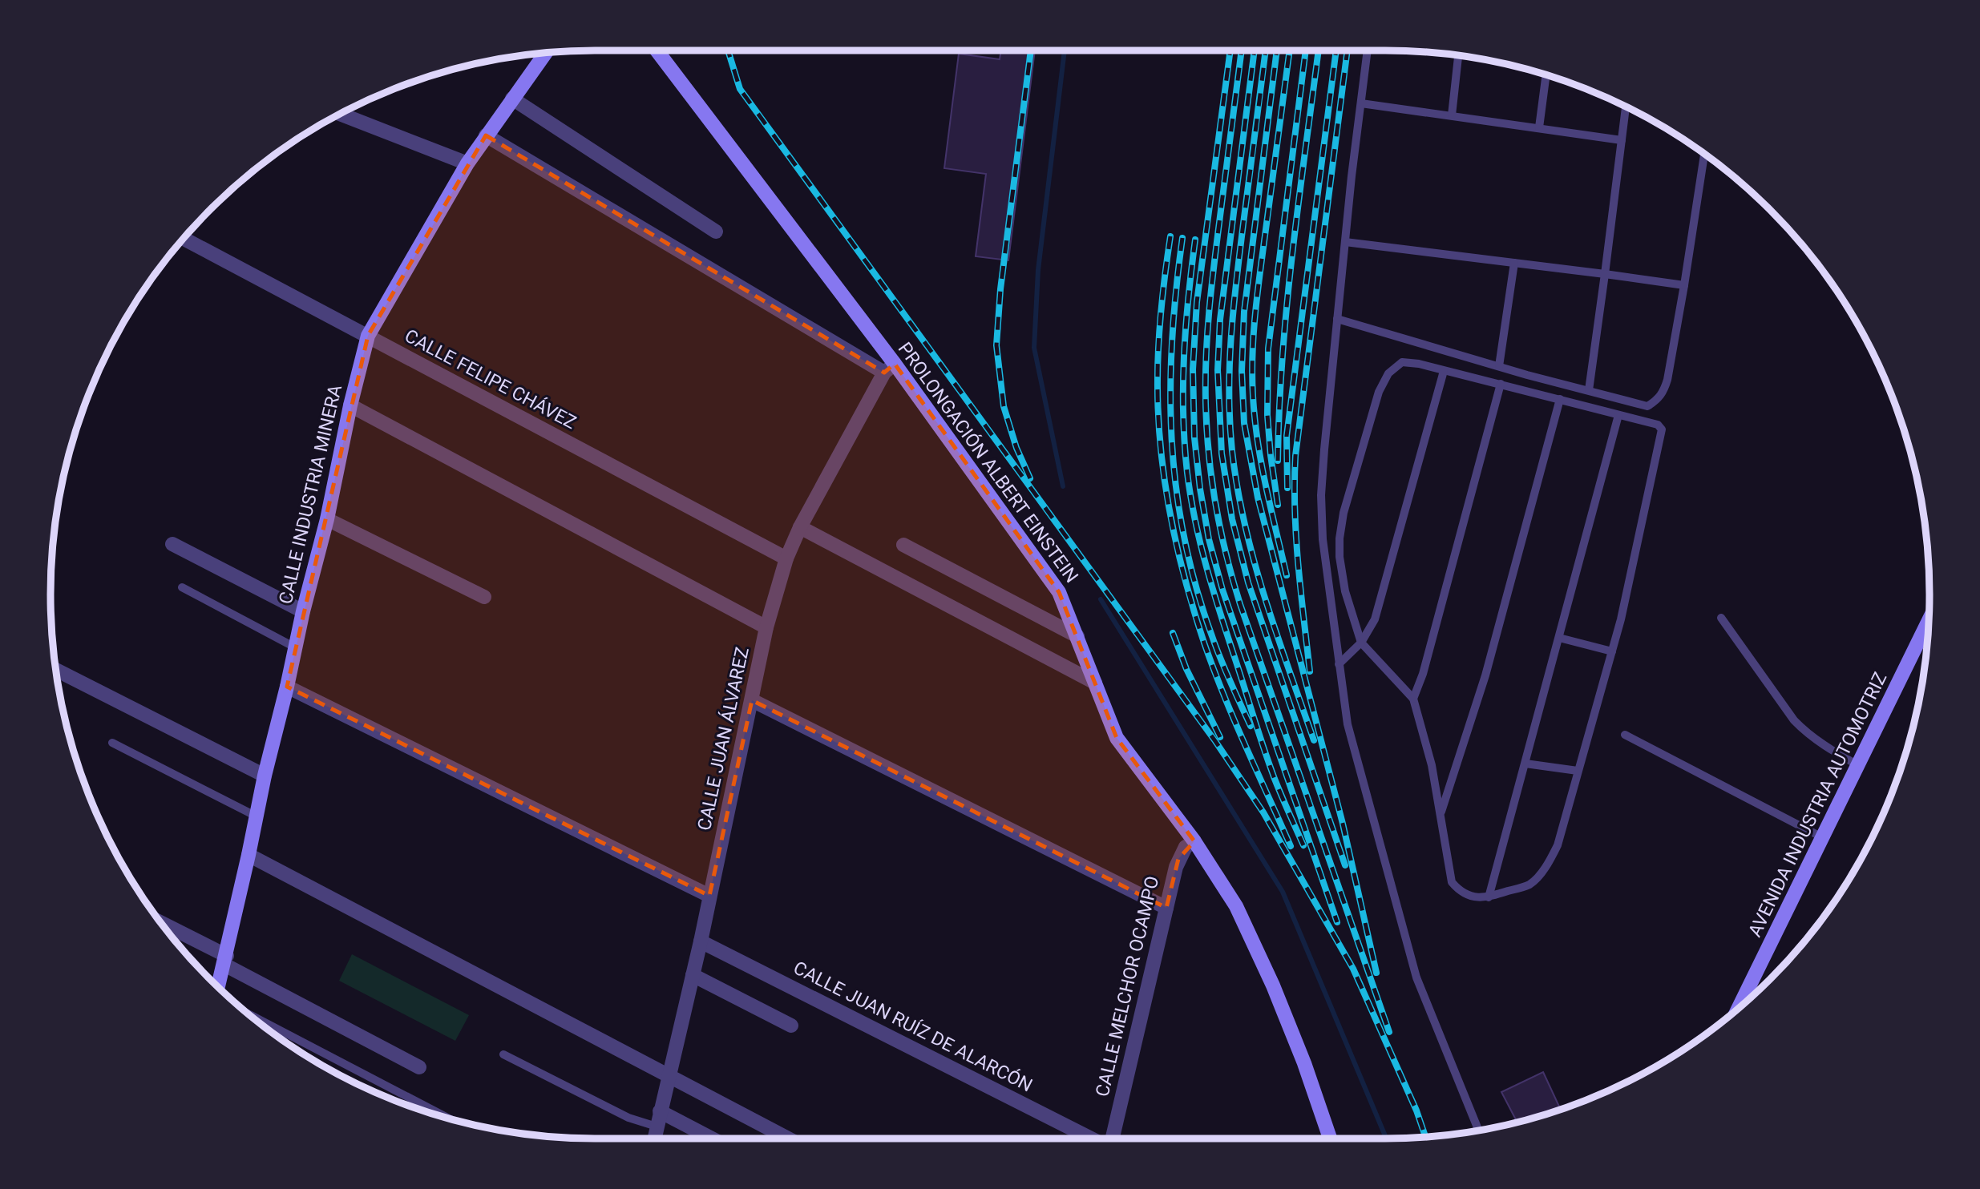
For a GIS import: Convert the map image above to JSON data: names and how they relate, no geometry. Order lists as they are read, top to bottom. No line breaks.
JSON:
{"streets":{"main road":["PROLONGACIÓN ALBERT EINSTEIN","CALLE INDUSTRIA MINERA","AVENIDA INDUSTRIA AUTOMOTRIZ"],"street":["CALLE FELIPE CHÁVEZ","CALLE JUAN ÁLVAREZ","CALLE MELCHOR OCAMPO","CALLE JUAN RUÍZ DE ALARCÓN"]},"crossings":[["CALLE FELIPE CHÁVEZ","CALLE INDUSTRIA MINERA"],["CALLE FELIPE CHÁVEZ","CALLE JUAN ÁLVAREZ"],["PROLONGACIÓN ALBERT EINSTEIN","CALLE JUAN ÁLVAREZ"],["PROLONGACIÓN ALBERT EINSTEIN","CALLE MELCHOR OCAMPO"],["CALLE JUAN ÁLVAREZ","CALLE JUAN RUÍZ DE ALARCÓN"]]}
